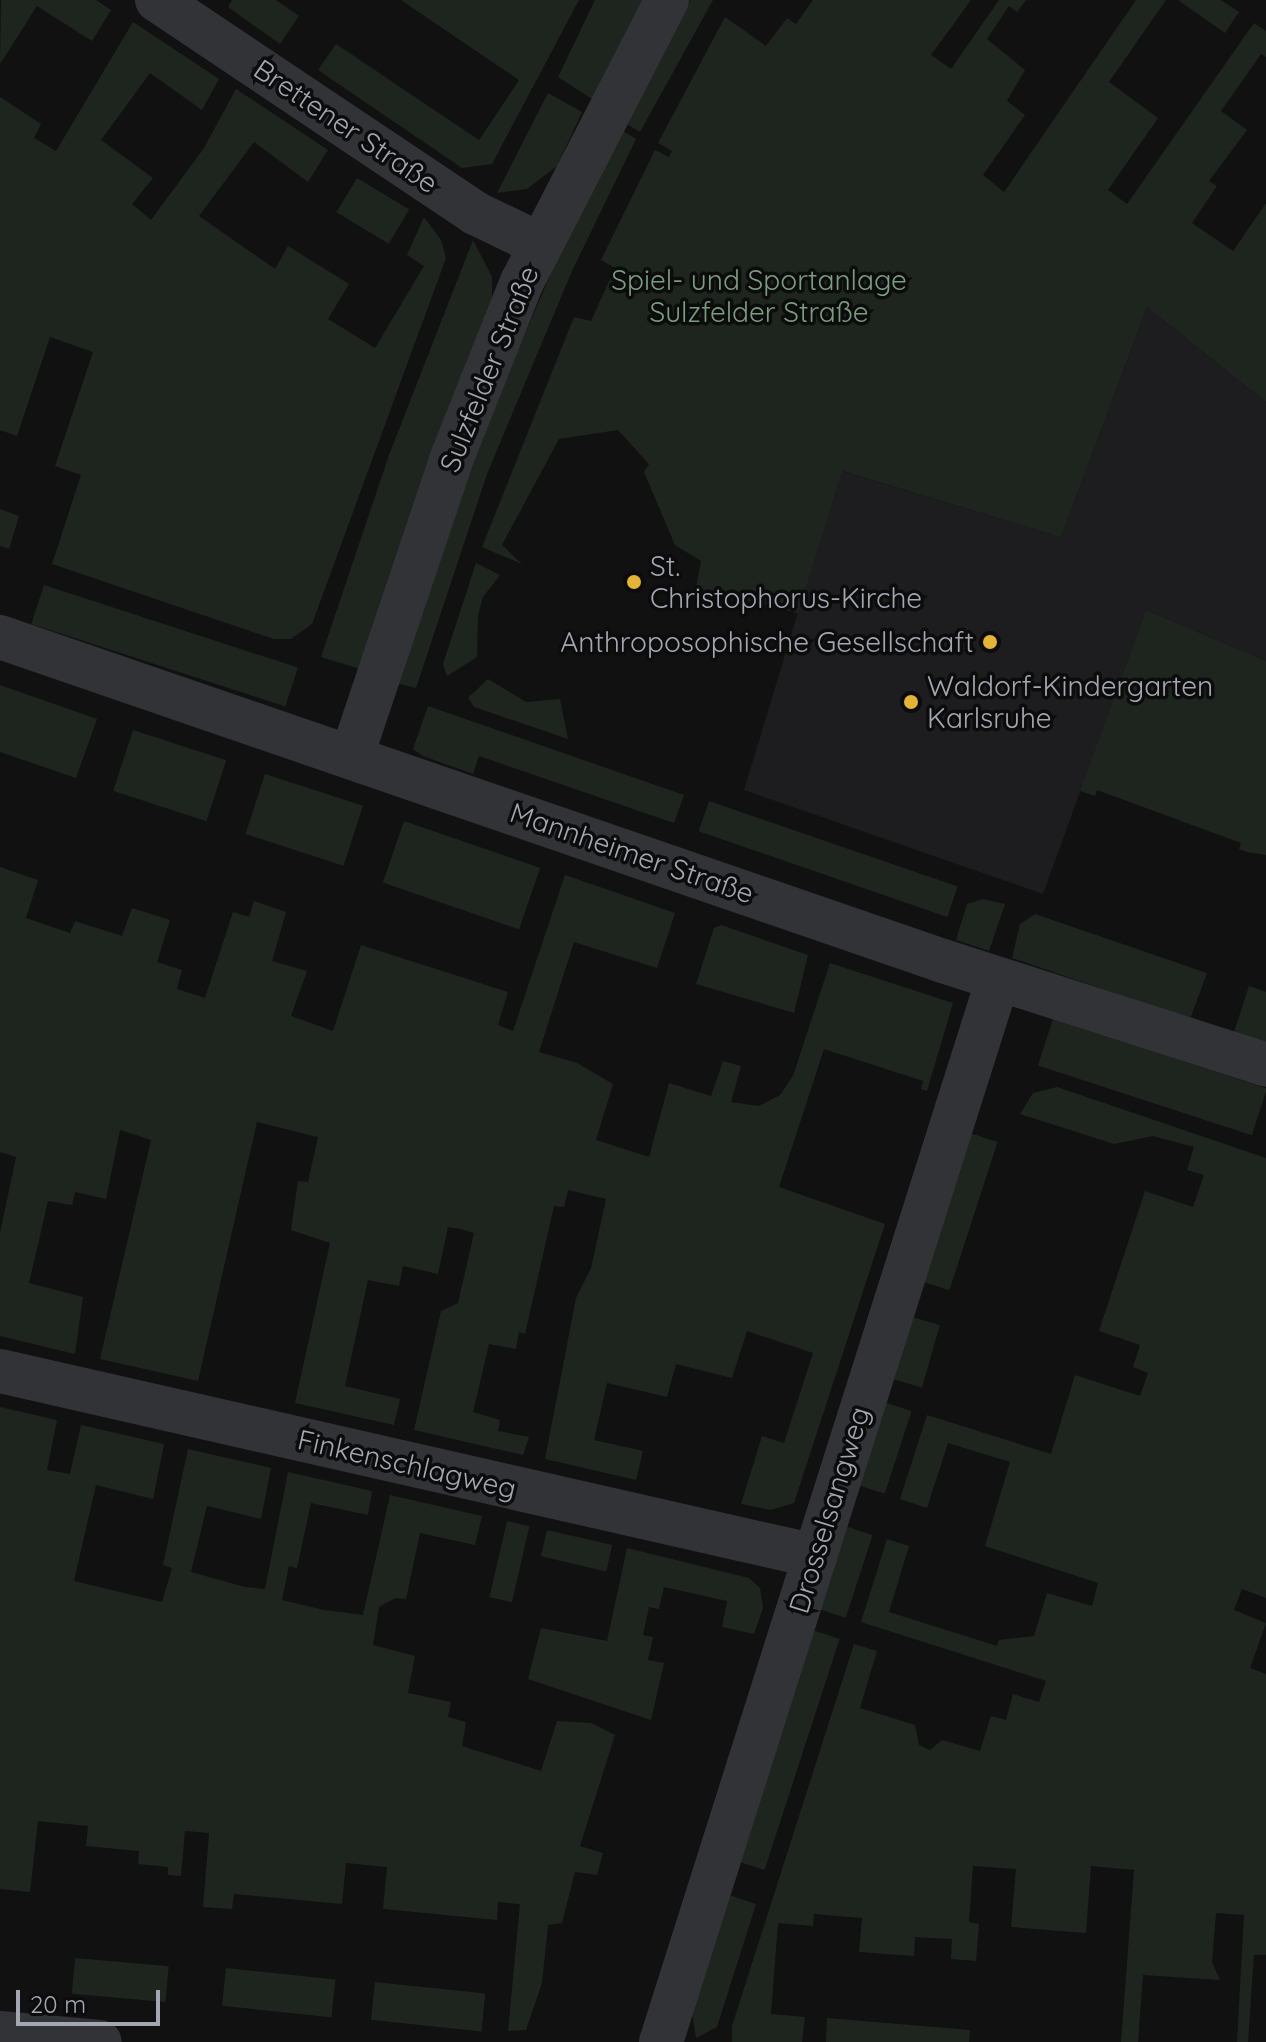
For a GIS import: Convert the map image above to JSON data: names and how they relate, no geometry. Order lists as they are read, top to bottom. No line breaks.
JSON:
{"streets":{"street":["Brettener Straße","Sulzfelder Straße","Mannheimer Straße","Finkenschlagweg","Drosselsangweg"]},"crossings":[["Brettener Straße","Sulzfelder Straße"],["Sulzfelder Straße","Mannheimer Straße"],["Mannheimer Straße","Drosselsangweg"],["Finkenschlagweg","Drosselsangweg"]],"parks":["Spiel- und Sportanlage Sulzfelder Straße"],"places":["St. Christophorus-Kirche","Anthroposophische Gesellschaft","Waldorf-Kindergarten Karlsruhe"],"scale_bar":"20 m"}
